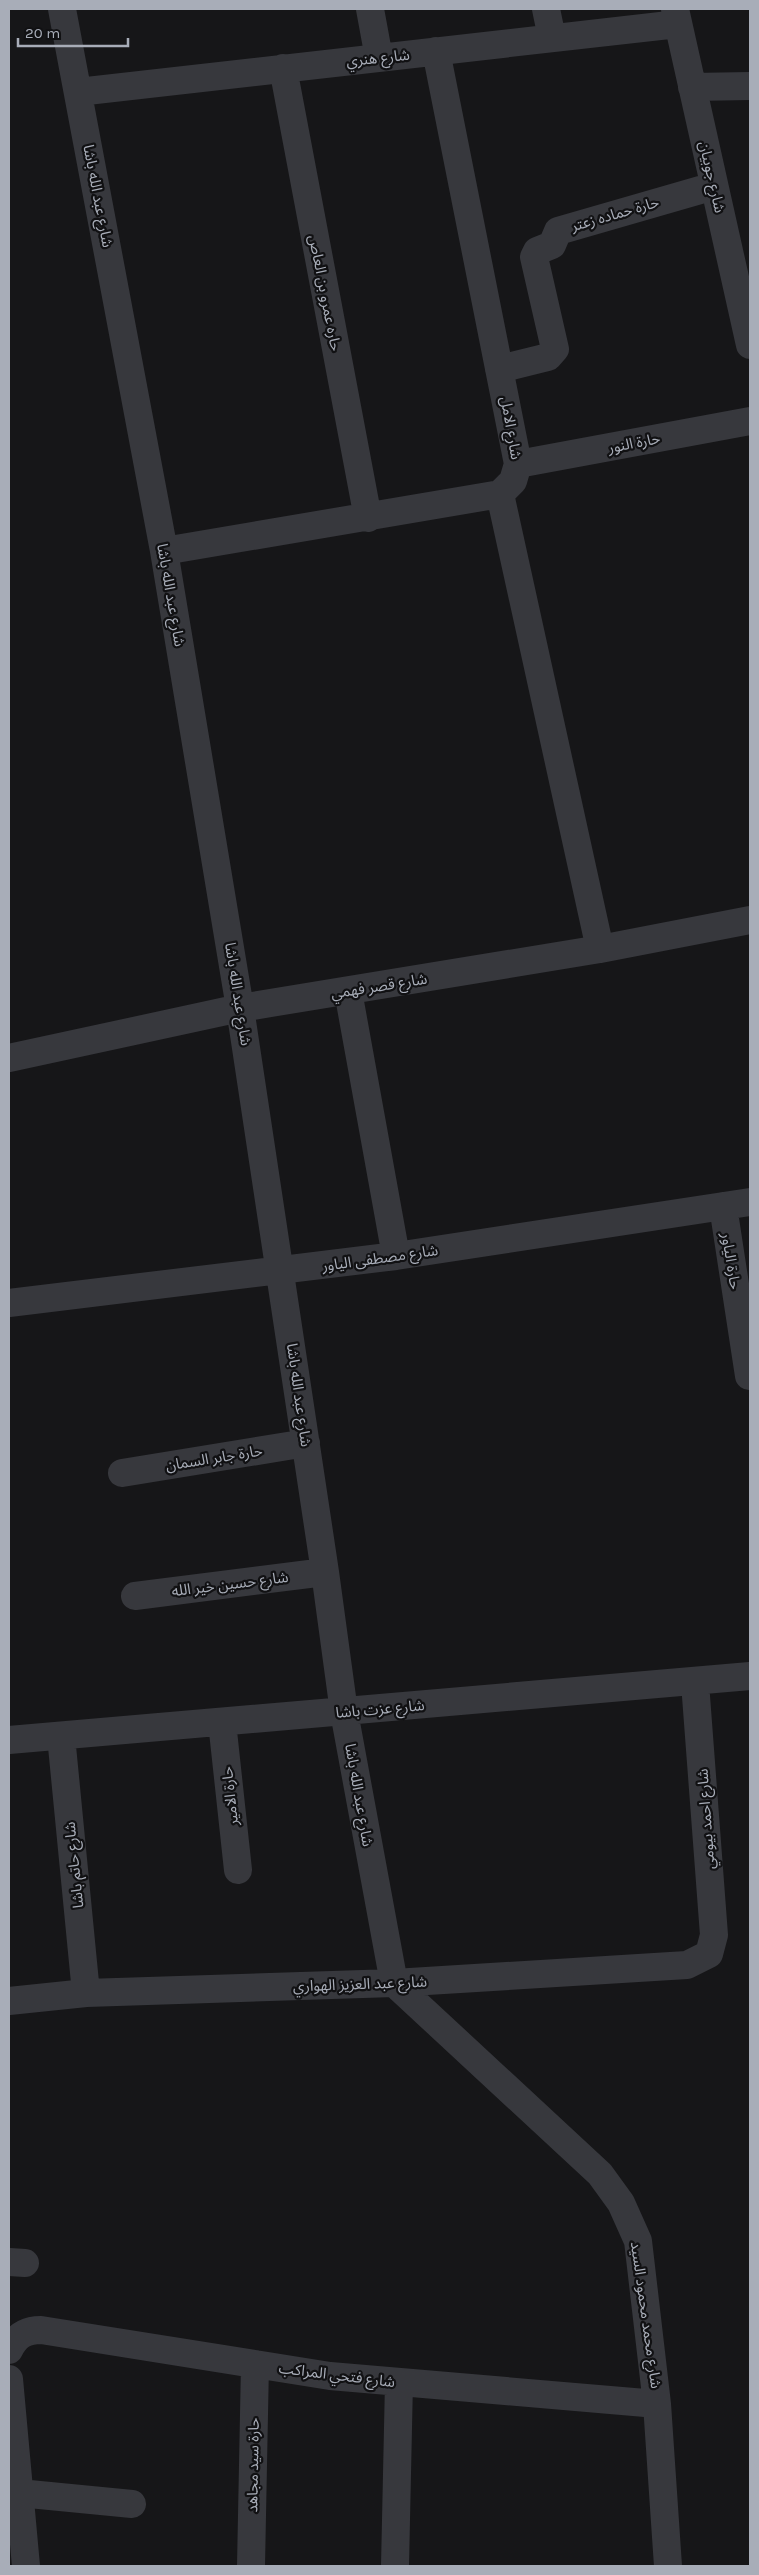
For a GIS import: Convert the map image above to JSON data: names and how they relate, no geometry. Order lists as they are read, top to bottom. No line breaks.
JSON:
{"streets":{"street":["شارع هنري","شارع جوبيان","شارع عبد الله باشا","حارة حماده زعتر","حاره عمرو بن العاص","شارع الامل","حارة النور","شارع قصر فهمي","شارع مصطفى الياور","حارة الياور","حارة جابر السمان","شارع حسين خير الله","شارع عزت باشا","حارة الامير","شارع احمد بيومي","شارع حاتم باشا","شارع عبد العزيز الهواري","شارع محمد محمود السيد","شارع فتحي المراكب","حارة سيد مجاهد"]},"crossings":[["شارع هنري","شارع جوبيان"],["شارع هنري","شارع عبد الله باشا"],["شارع هنري","حاره عمرو بن العاص"],["شارع هنري","شارع الامل"],["شارع جوبيان","حارة حماده زعتر"],["شارع عبد الله باشا","شارع قصر فهمي"],["شارع عبد الله باشا","شارع مصطفى الياور"],["شارع عبد الله باشا","حارة جابر السمان"],["شارع عبد الله باشا","شارع حسين خير الله"],["شارع عبد الله باشا","شارع عزت باشا"],["شارع عبد الله باشا","شارع عبد العزيز الهواري"],["شارع عبد الله باشا","شارع محمد محمود السيد"],["حارة حماده زعتر","شارع الامل"],["شارع الامل","حارة النور"],["شارع مصطفى الياور","حارة الياور"],["شارع عزت باشا","حارة الامير"],["شارع عزت باشا","شارع احمد بيومي"],["شارع عزت باشا","شارع حاتم باشا"],["شارع احمد بيومي","شارع عبد العزيز الهواري"],["شارع حاتم باشا","شارع عبد العزيز الهواري"],["شارع عبد العزيز الهواري","شارع محمد محمود السيد"],["شارع محمد محمود السيد","شارع فتحي المراكب"],["شارع فتحي المراكب","حارة سيد مجاهد"]],"scale_bar":"20 m"}
